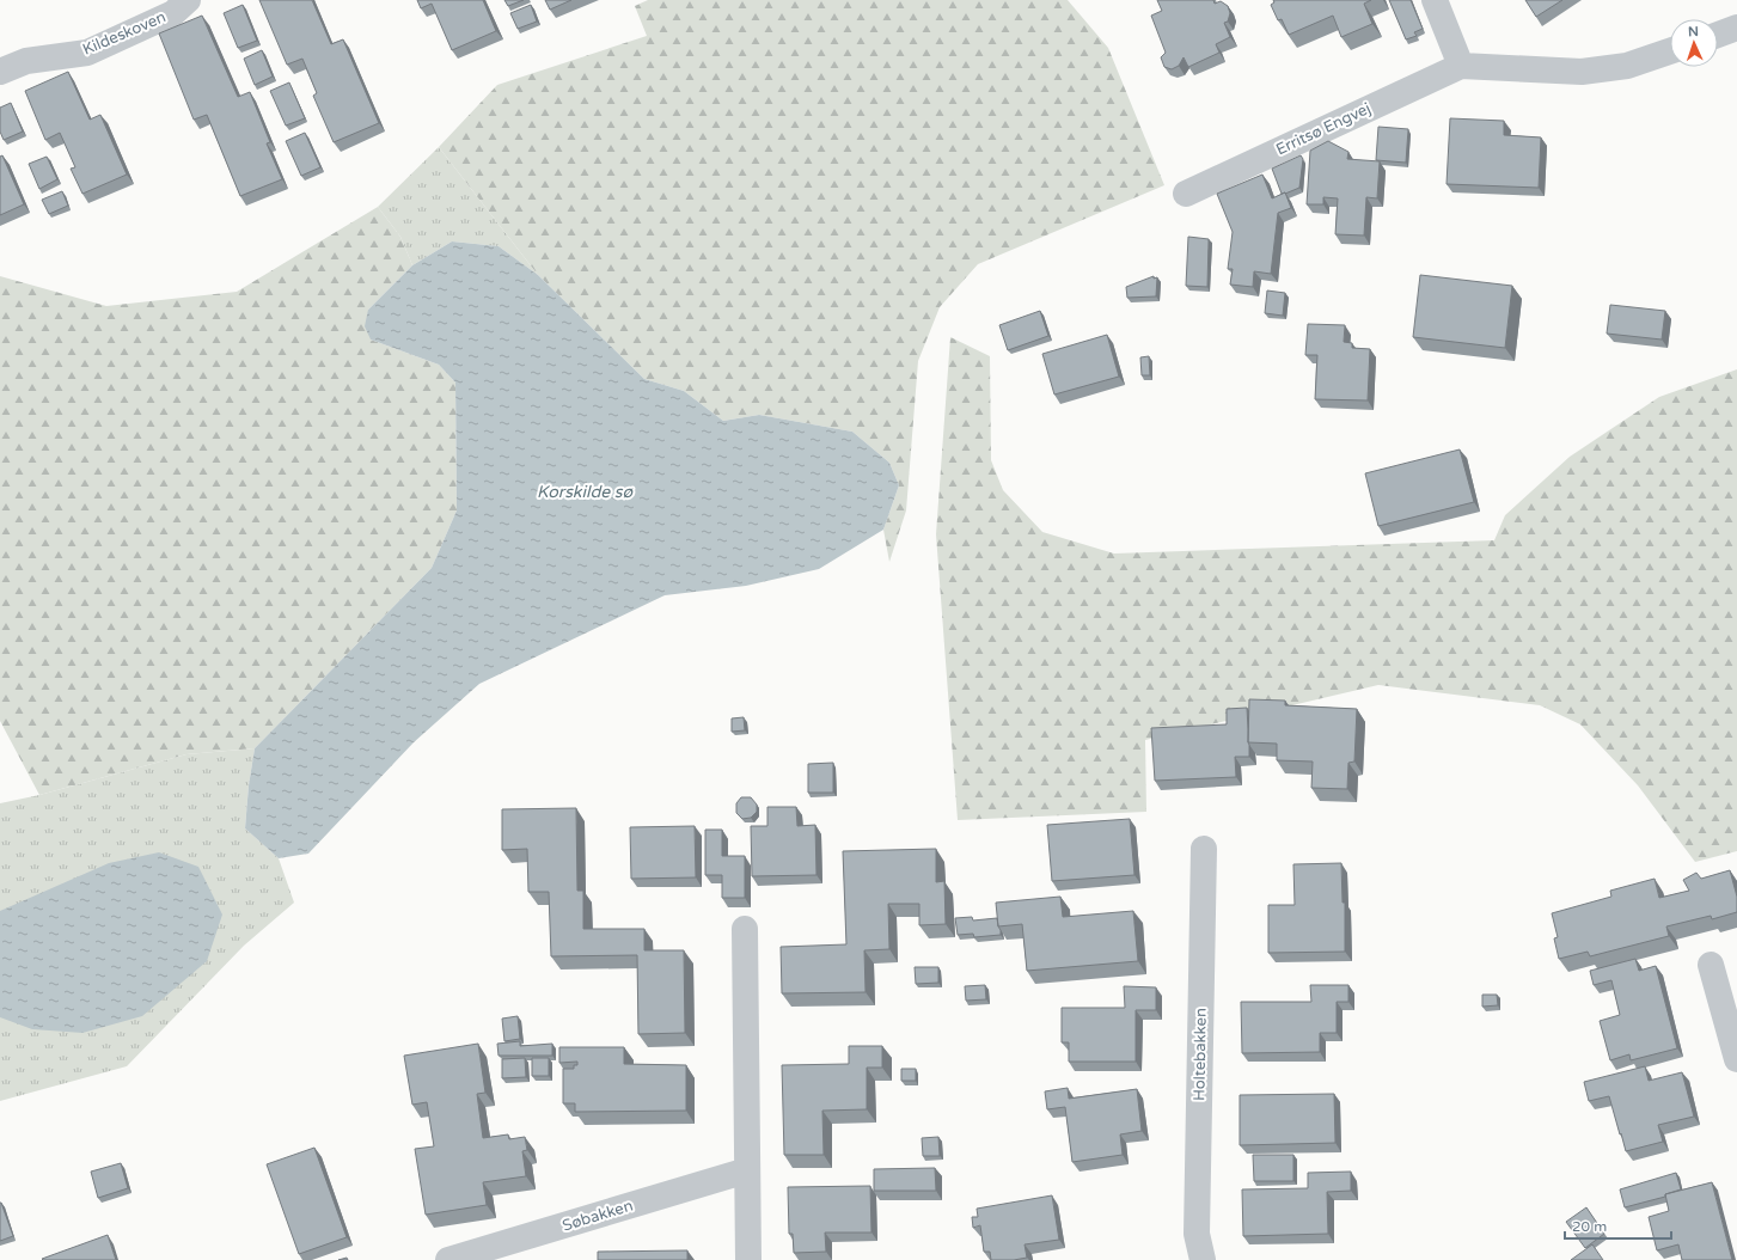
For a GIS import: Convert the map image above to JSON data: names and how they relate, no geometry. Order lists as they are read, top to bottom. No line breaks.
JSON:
{"streets":{"street":["Kildeskoven","Erritsø Engvej","Holtebakken","Søbakken"]},"water":["Korskilde sø"],"scale_bar":"20 m","north":"top"}
